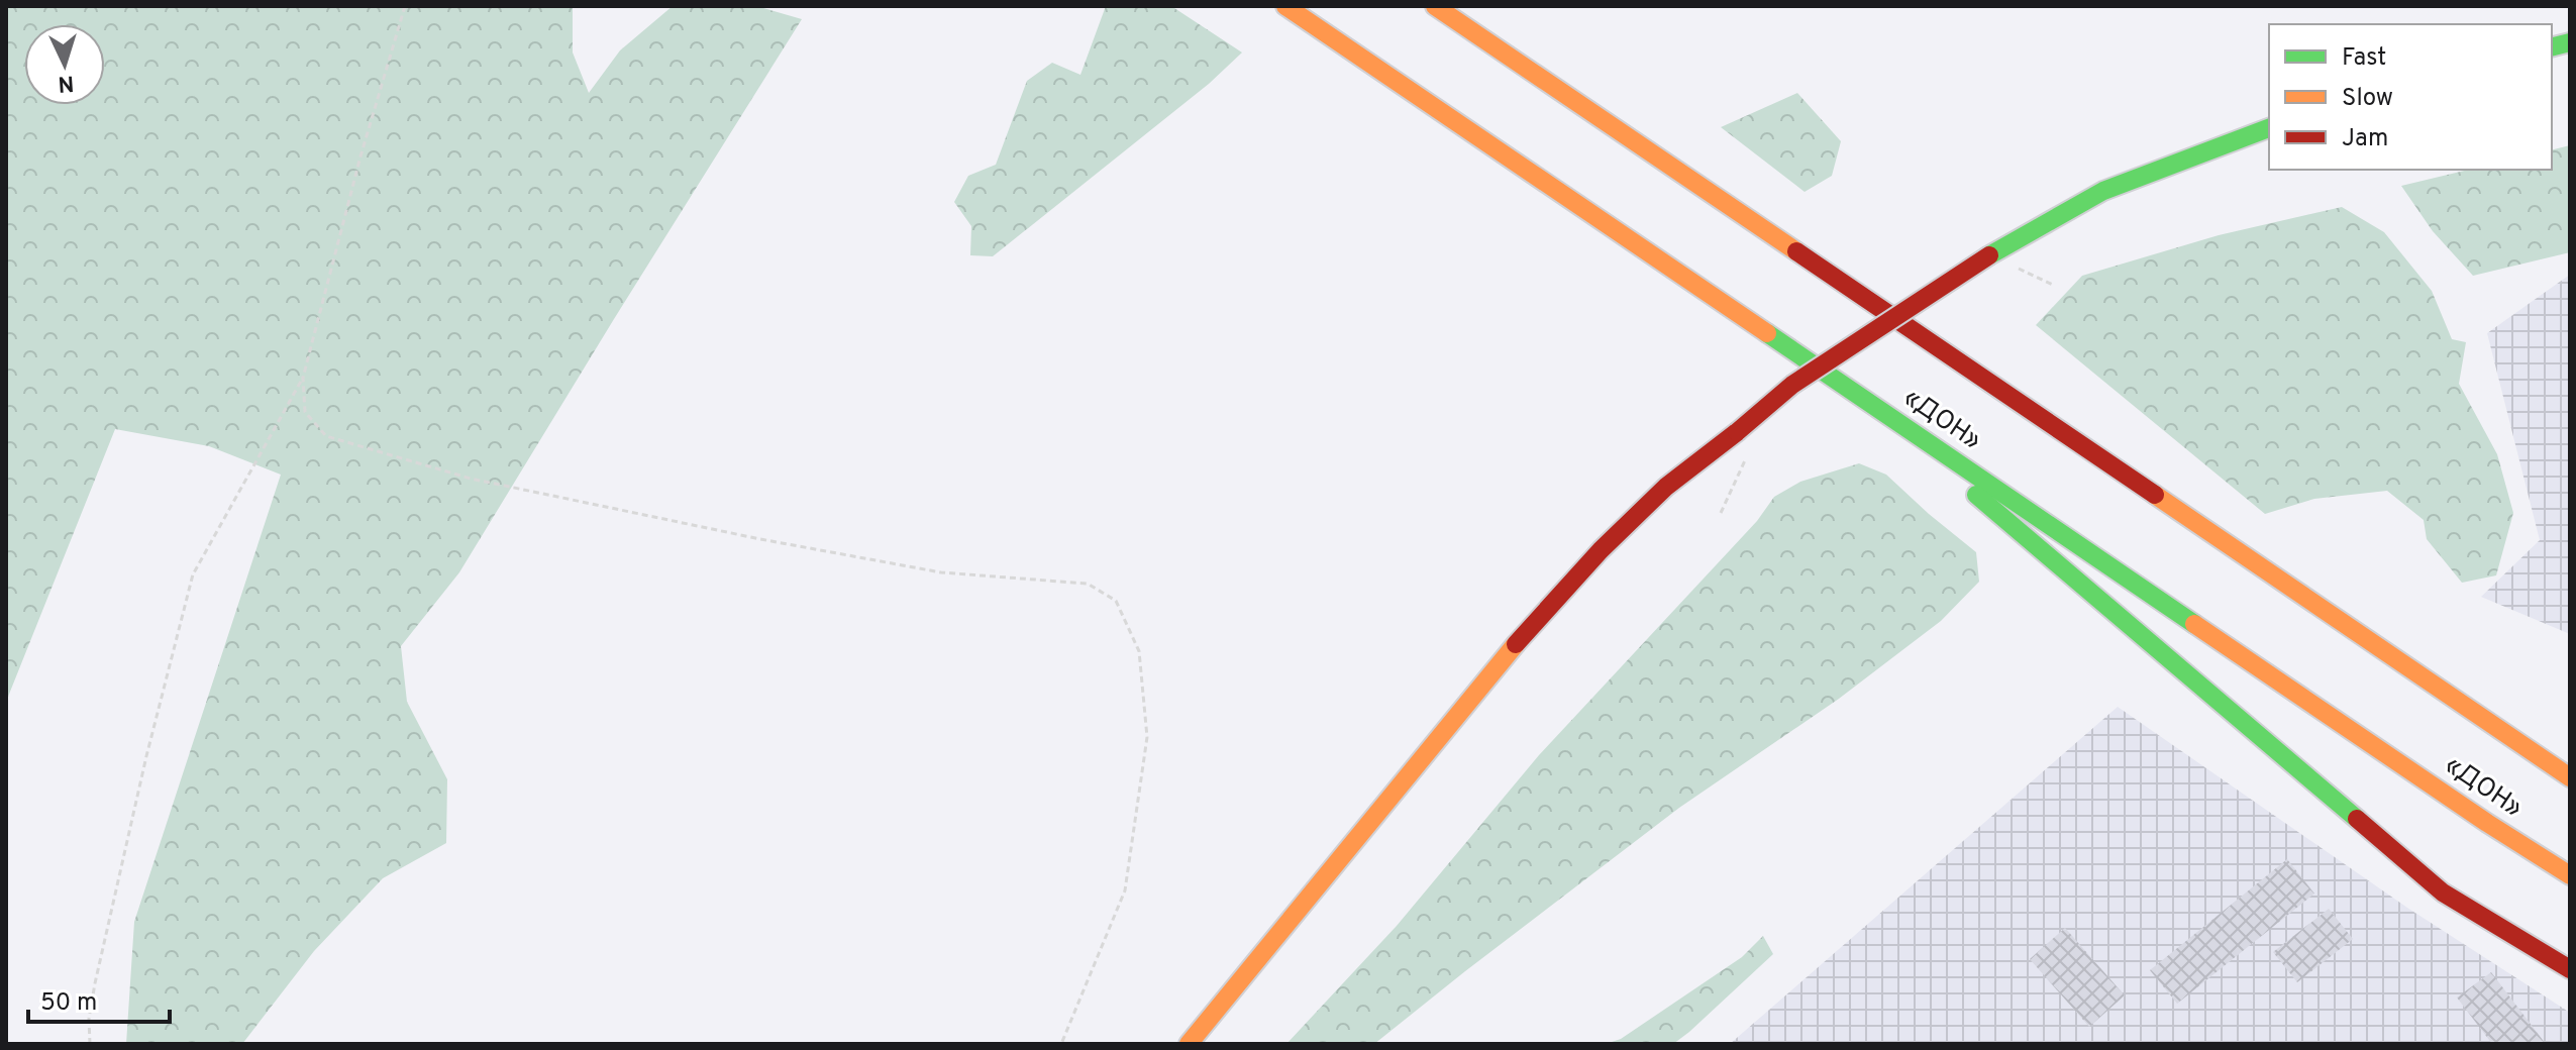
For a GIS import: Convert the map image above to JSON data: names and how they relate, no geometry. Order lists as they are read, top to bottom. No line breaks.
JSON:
{"streets":{"main road":["«ДОН»"]},"legend":["Fast","Slow","Jam"],"scale_bar":"50 m","north":"bottom"}
